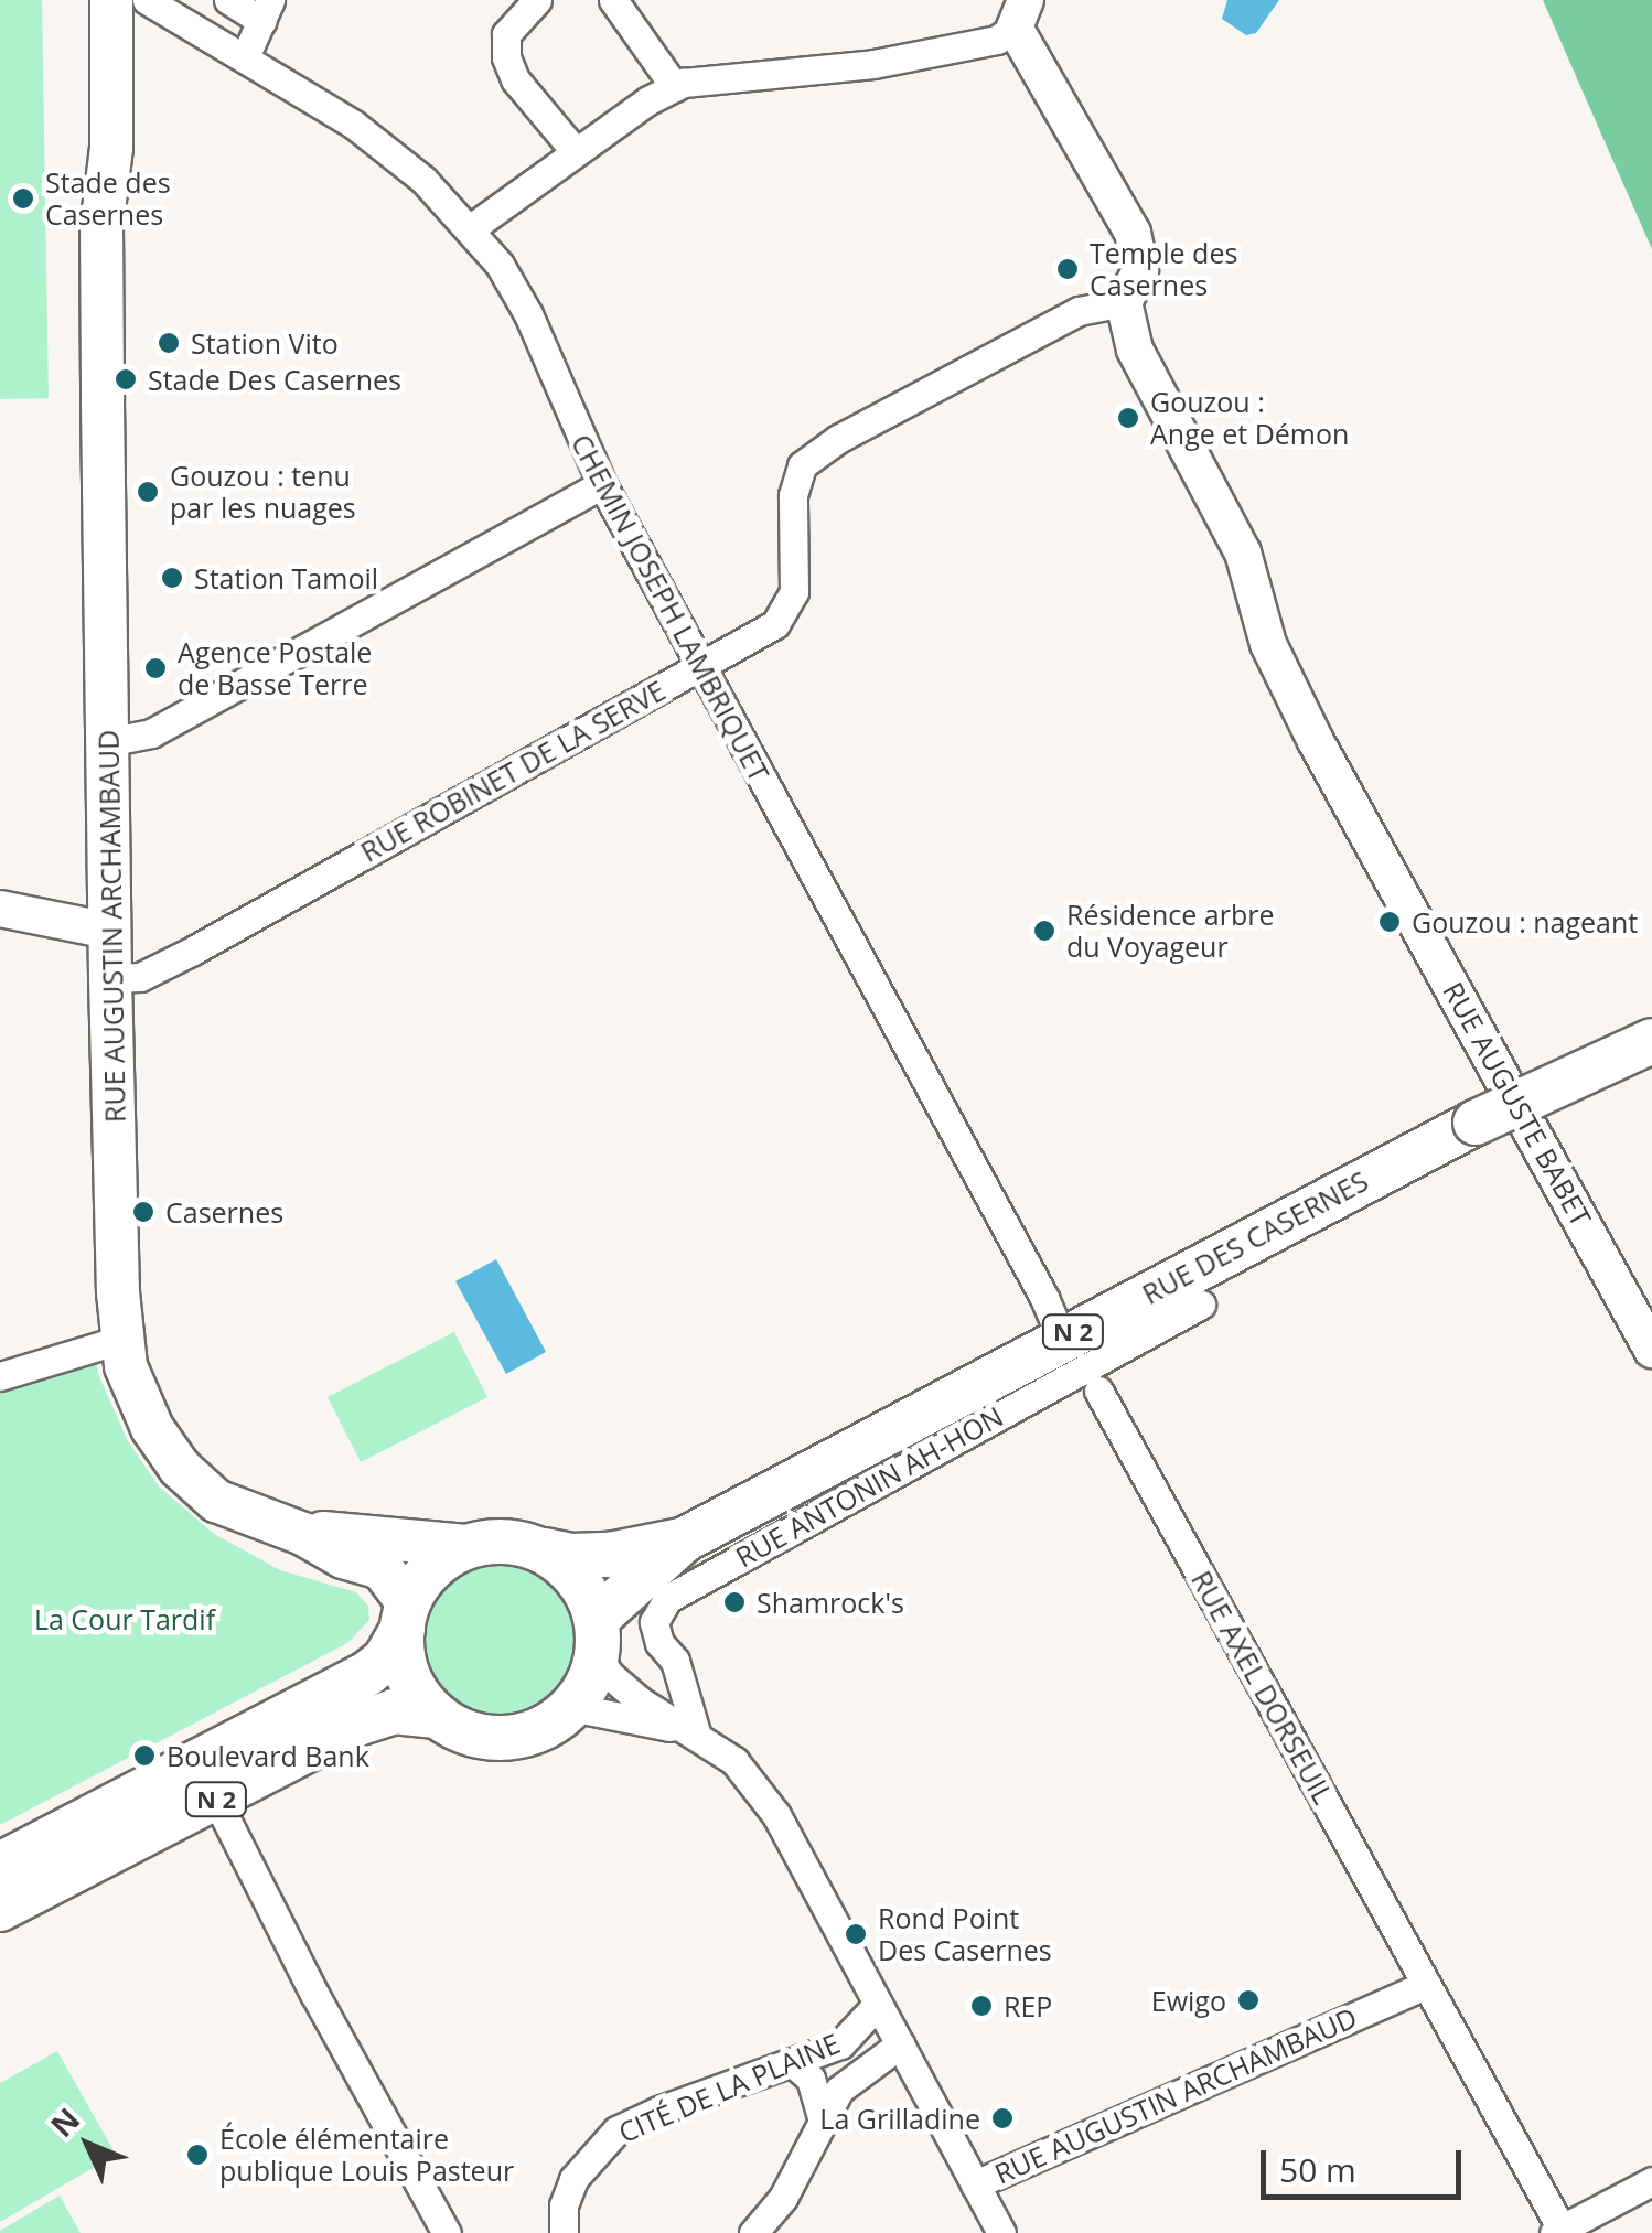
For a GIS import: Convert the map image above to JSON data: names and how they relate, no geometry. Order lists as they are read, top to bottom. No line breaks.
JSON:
{"streets":{"main road":["RUE AUGUSTIN ARCHAMBAUD","RUE DES CASERNES","N 2"],"street":["CHEMIN JOSEPH LAMBRIQUET","RUE ROBINET DE LA SERVE","RUE AUGUSTE BABET","RUE ANTONIN AH-HON","RUE AXEL DORSEUIL","CITÉ DE LA PLAINE"]},"crossings":[["CHEMIN JOSEPH LAMBRIQUET","RUE ROBINET DE LA SERVE"],["CHEMIN JOSEPH LAMBRIQUET","RUE DES CASERNES"],["RUE ROBINET DE LA SERVE","RUE AUGUSTIN ARCHAMBAUD"],["RUE ROBINET DE LA SERVE","RUE AUGUSTE BABET"],["RUE AUGUSTIN ARCHAMBAUD","N 2"],["RUE AUGUSTIN ARCHAMBAUD","RUE ANTONIN AH-HON"],["RUE AUGUSTIN ARCHAMBAUD","RUE AXEL DORSEUIL"],["RUE AUGUSTIN ARCHAMBAUD","CITÉ DE LA PLAINE"],["RUE DES CASERNES","N 2"]],"parks":["La Cour Tardif"],"places":["Stade des Casernes","Temple des Casernes","Station Vito","Stade Des Casernes","Gouzou : Ange et Démon","Gouzou : tenu par les nuages","Station Tamoil","Agence Postale de Basse Terre","Gouzou : nageant","Résidence arbre du Voyageur","Casernes","Shamrock's","Boulevard Bank","Rond Point Des Casernes","Ewigo","REP","La Grilladine","École élémentaire publique Louis Pasteur"],"scale_bar":"50 m","north":"top left"}
